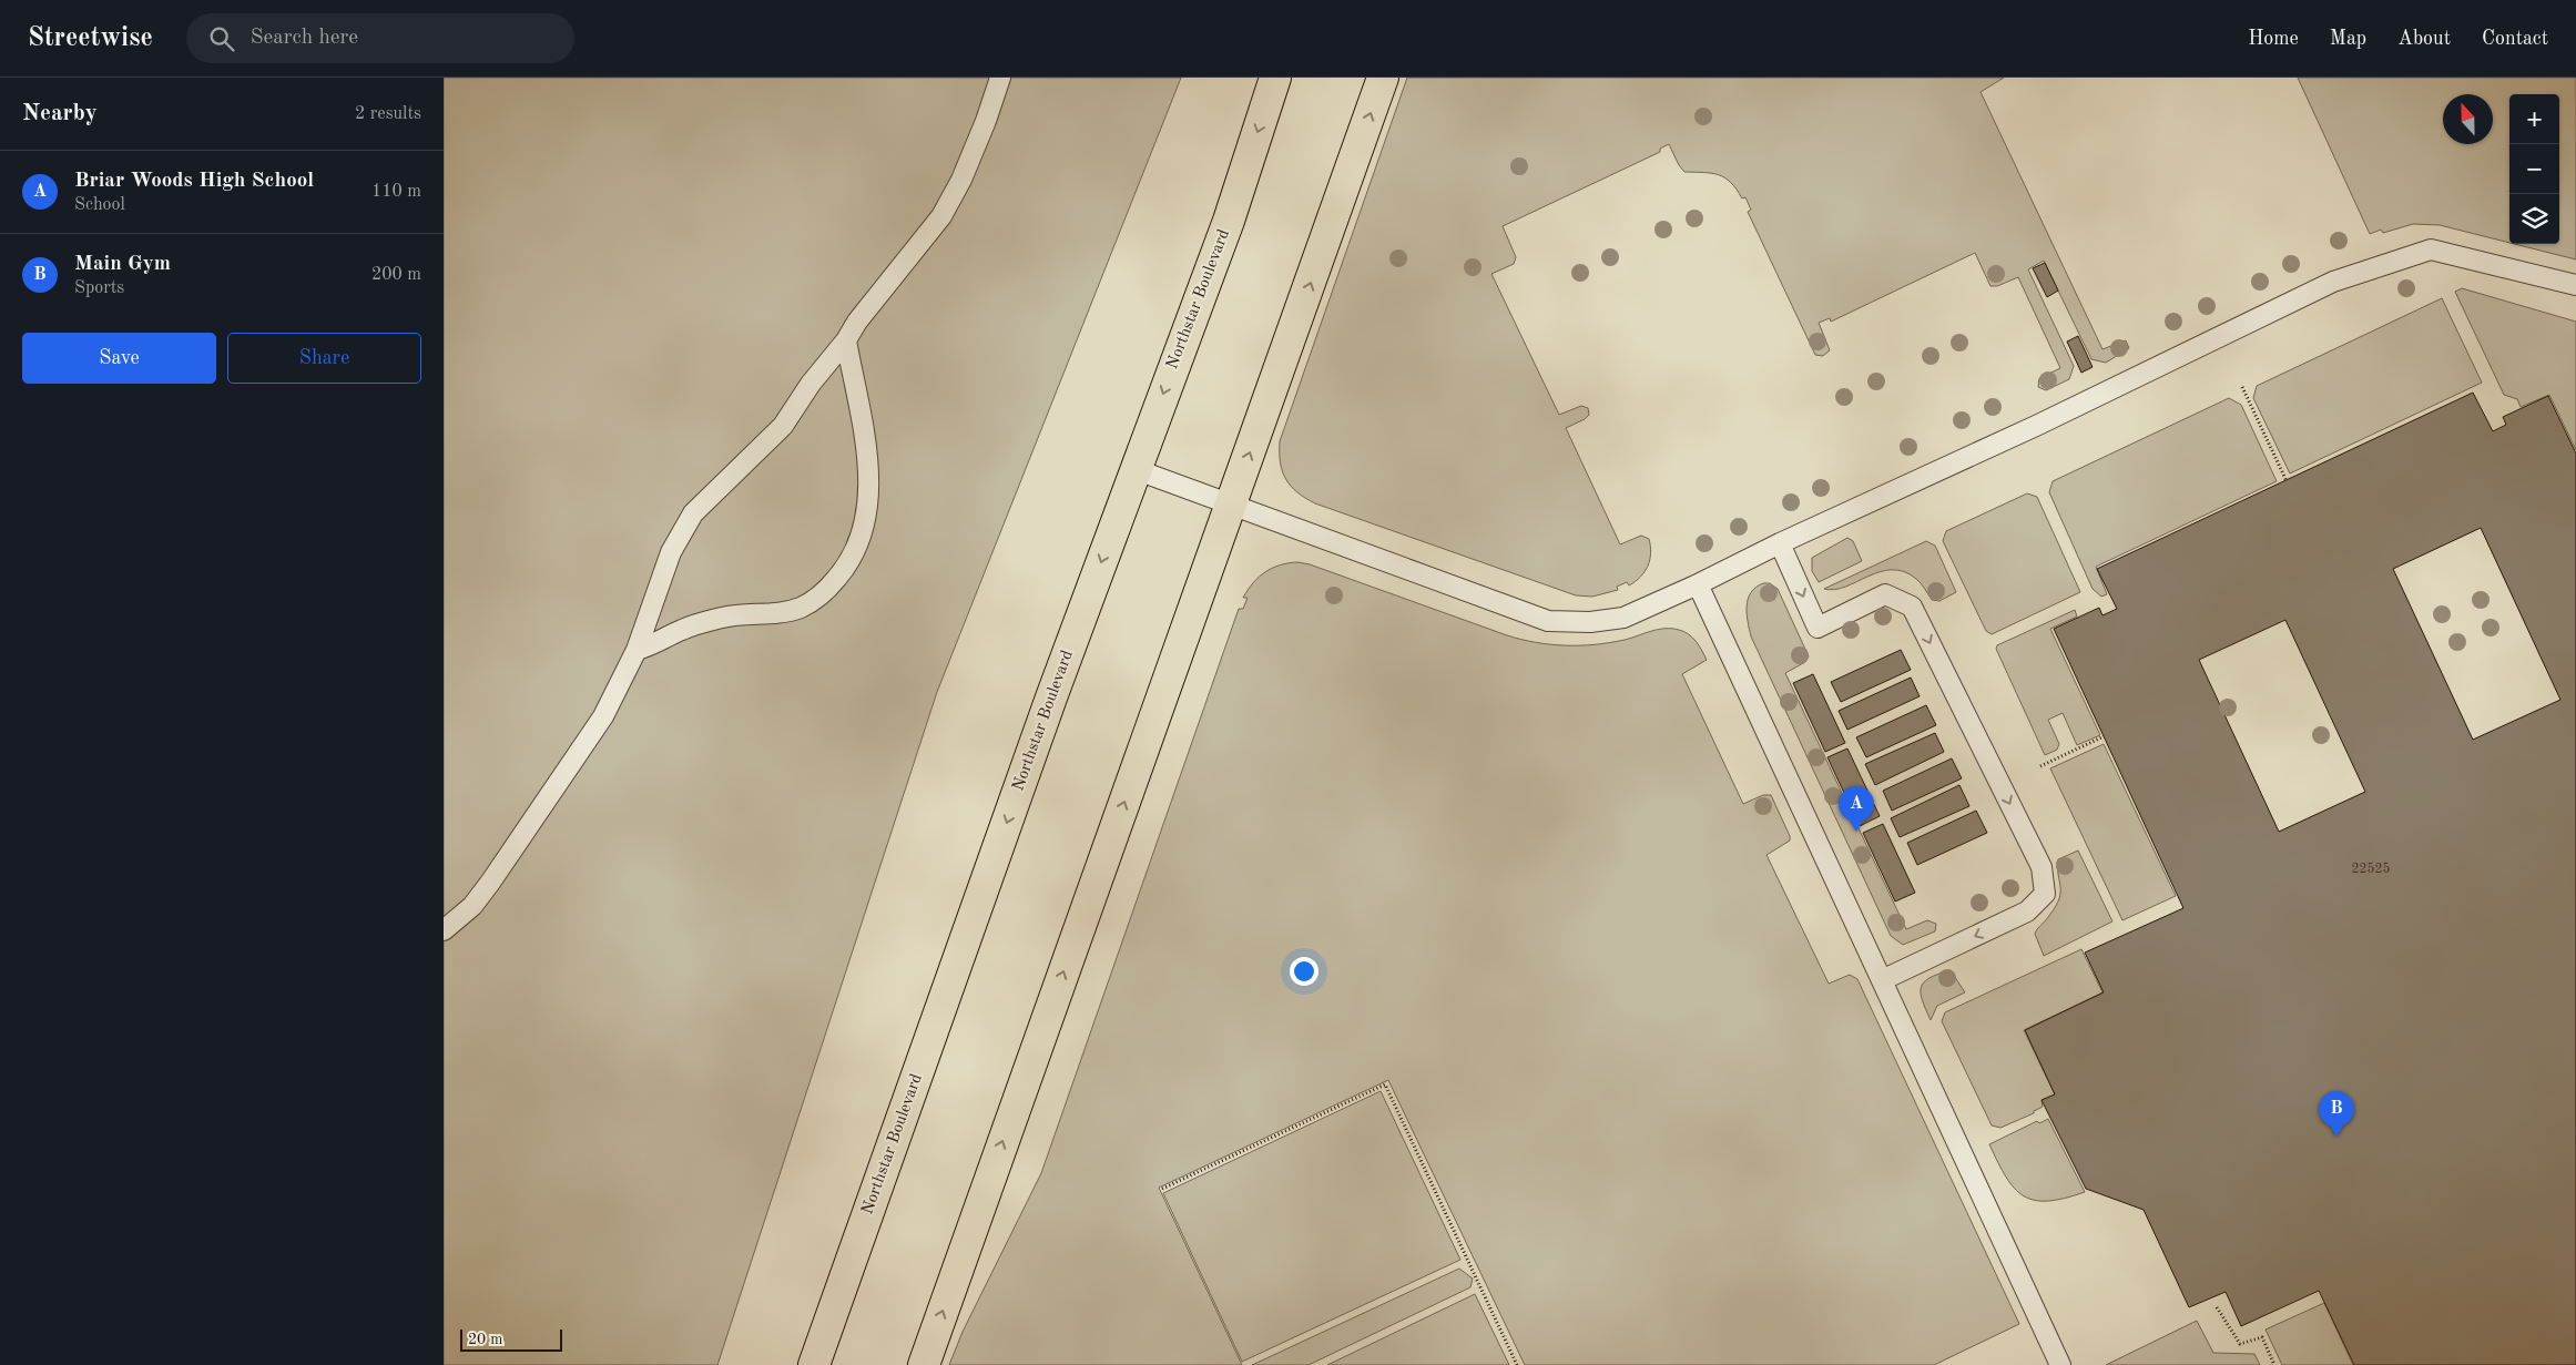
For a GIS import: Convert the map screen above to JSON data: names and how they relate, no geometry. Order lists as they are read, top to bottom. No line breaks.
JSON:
{"streets":{"main road":["Northstar Boulevard"]},"house_numbers":["22525"],"scale_bar":"20 m","north":"top","page":{"header":"Streetwise","search":"Search here","nav":["Home","Map","About","Contact"],"heading":["Nearby","2 results"],"map_buttons":["+","−"],"list":[{"mark":"A","name":"Briar Woods High School","note":"School","value":"110 m"},{"mark":"B","name":"Main Gym","note":"Sports","value":"200 m"}],"buttons":["Save","Share"],"pins":["A","B"],"scale":"20 m"}}
